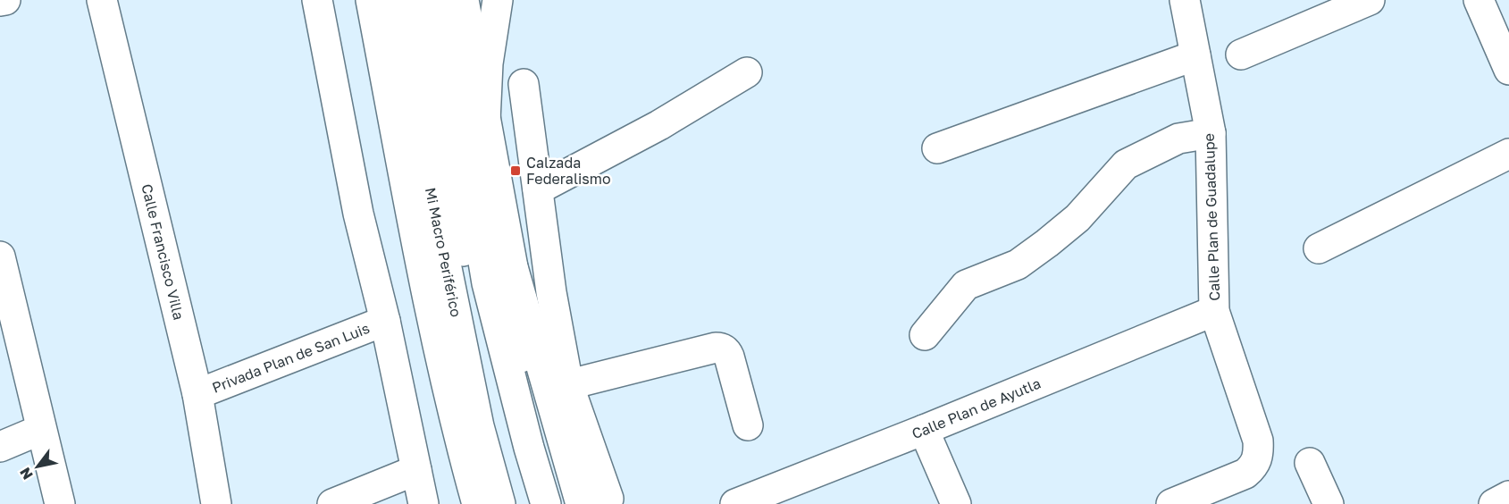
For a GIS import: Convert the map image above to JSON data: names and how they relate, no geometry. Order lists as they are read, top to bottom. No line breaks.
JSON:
{"streets":{"main road":["Calle Plan de Guadalupe","Calle Francisco Villa","Mi Macro Periférico","Privada Plan de San Luis","Calle Plan de Ayutla"]},"crossings":[["Calle Plan de Guadalupe","Calle Plan de Ayutla"],["Calle Francisco Villa","Privada Plan de San Luis"]],"places":{"transit":["Calzada Federalismo"]},"north":"bottom left"}
